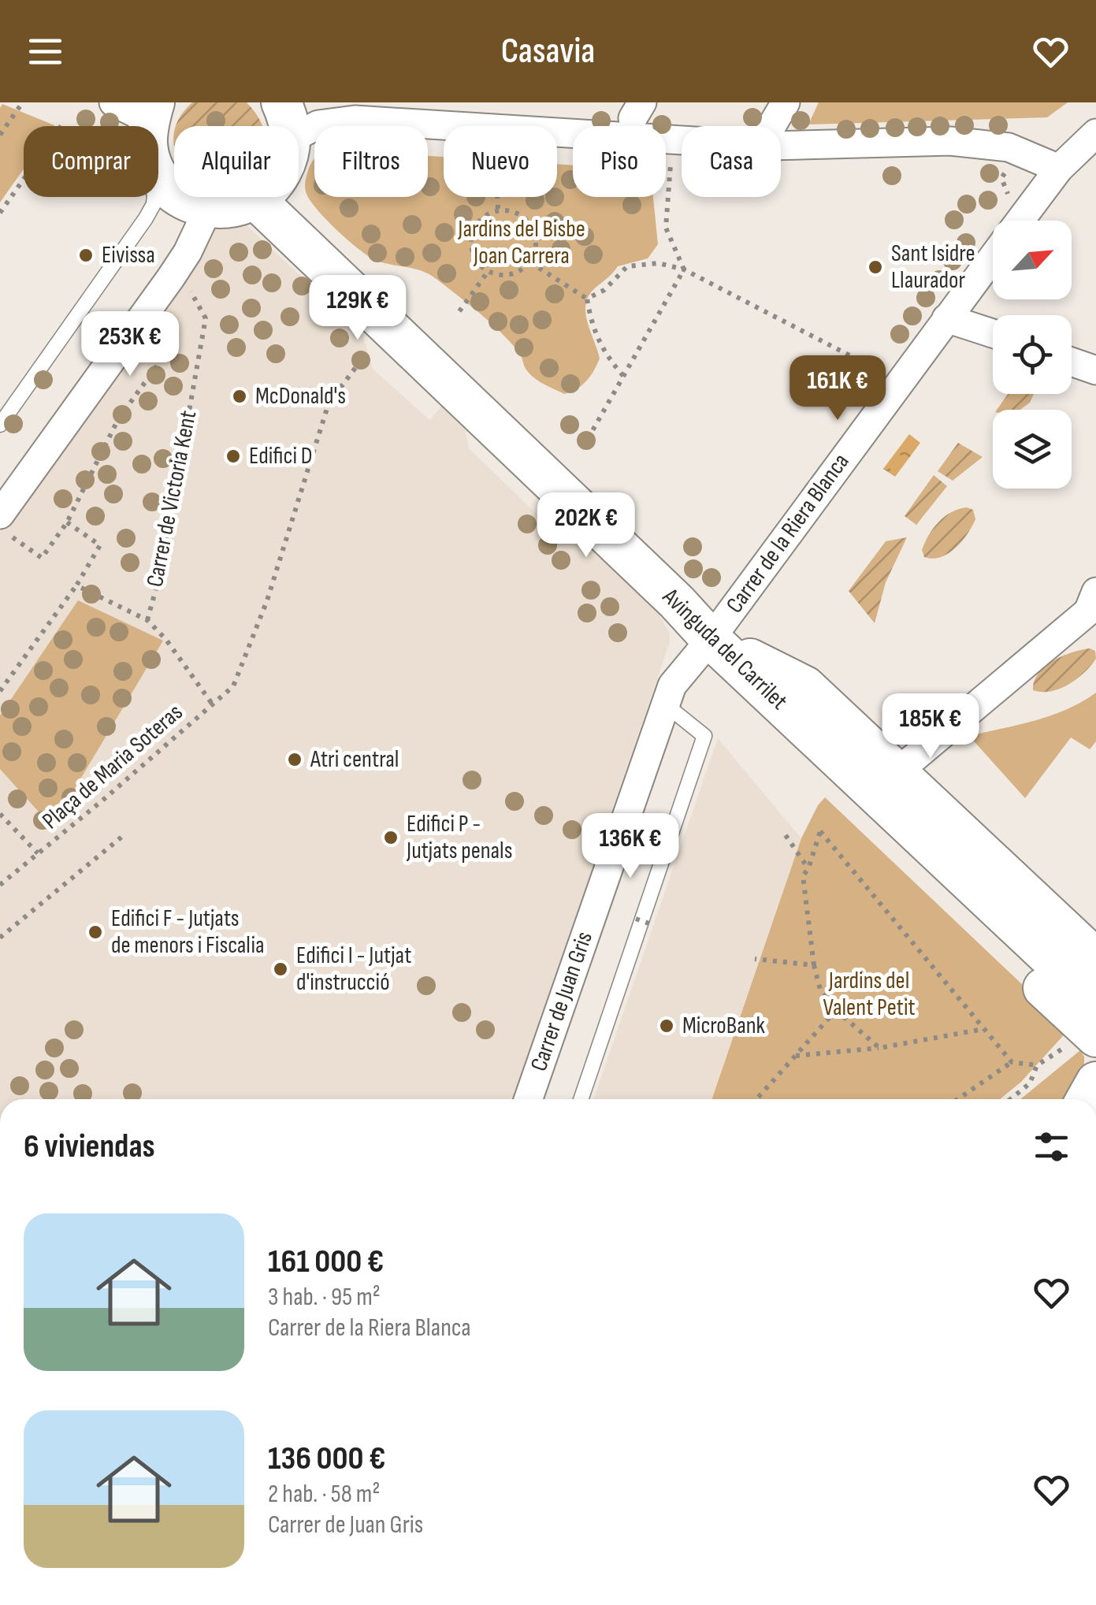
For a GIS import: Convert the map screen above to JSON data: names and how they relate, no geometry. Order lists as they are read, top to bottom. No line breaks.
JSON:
{"streets":{"street":["Carrer de la Riera Blanca","Avinguda del Carrilet","Carrer de Juan Gris"],"path":["Carrer de Victoria Kent","Plaça de Maria Soteras"]},"crossings":[["Carrer de Victoria Kent","Plaça de Maria Soteras"],["Carrer de la Riera Blanca","Avinguda del Carrilet"],["Carrer de la Riera Blanca","Carrer de Juan Gris"],["Avinguda del Carrilet","Carrer de Juan Gris"]],"parks":["Jardins del Bisbe Joan Carrera","Jardins del Valent Petit"],"places":["Eivissa","Sant Isidre Llaurador","McDonald's","Edifici D","Atri central","Edifici P - Jutjats penals","Edifici F - Jutjats de menors i Fiscalia","Edifici I - Jutjat d'instrucció","MicroBank"],"north":"top right","page":{"header":"Casavia","chip":["Comprar","Alquilar","Filtros","Nuevo","Piso","Casa"],"price":["129K €","253K €","161K €","202K €","185K €","136K €"],"heading":"6 viviendas","list":[{"name":"161 000 €","note":"3 hab. · 95 m² · Carrer de la Riera Blanca"},{"name":"136 000 €","note":"2 hab. · 58 m² · Carrer de Juan Gris"}]}}
